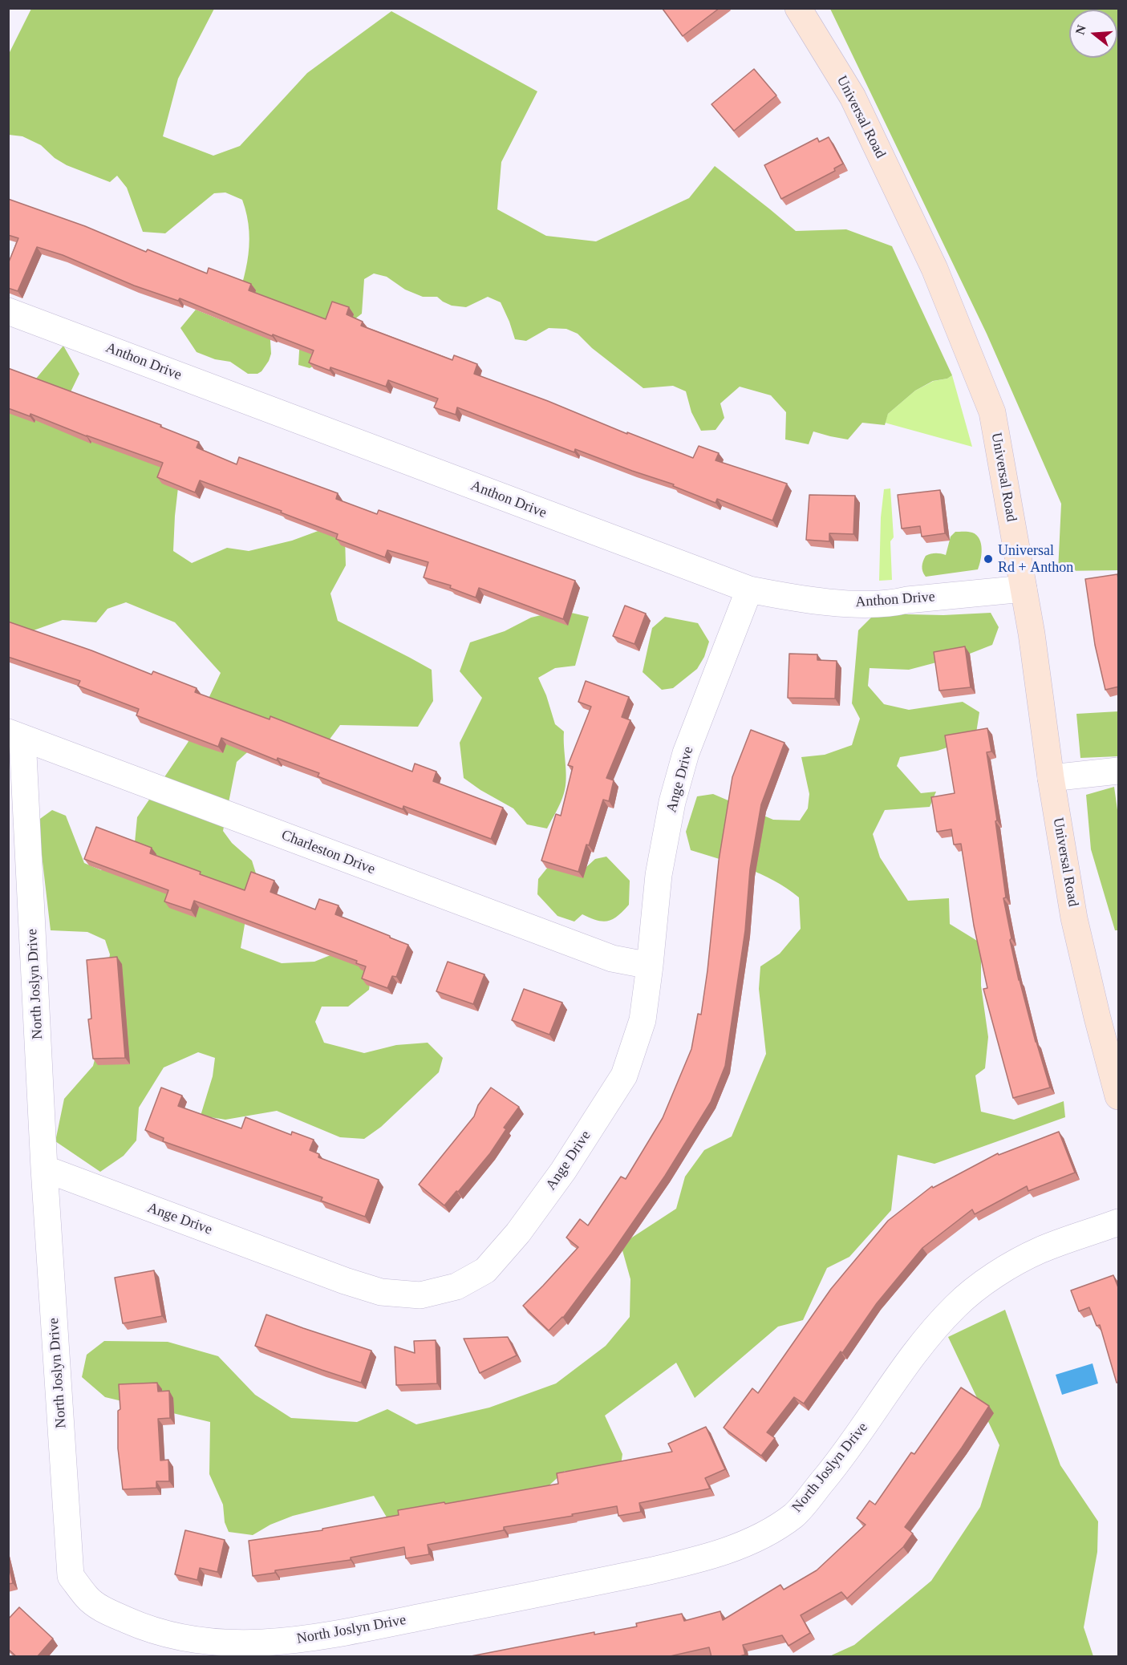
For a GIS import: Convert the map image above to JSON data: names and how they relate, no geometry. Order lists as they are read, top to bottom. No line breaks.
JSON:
{"streets":{"street":["Universal Road","Anthon Drive","Ange Drive","Charleston Drive","North Joslyn Drive"]},"crossings":[["Universal Road","Anthon Drive"],["Anthon Drive","Ange Drive"],["Ange Drive","Charleston Drive"],["Ange Drive","North Joslyn Drive"],["Charleston Drive","North Joslyn Drive"]],"places":["Universal Rd + Anthon"],"north":"left"}
